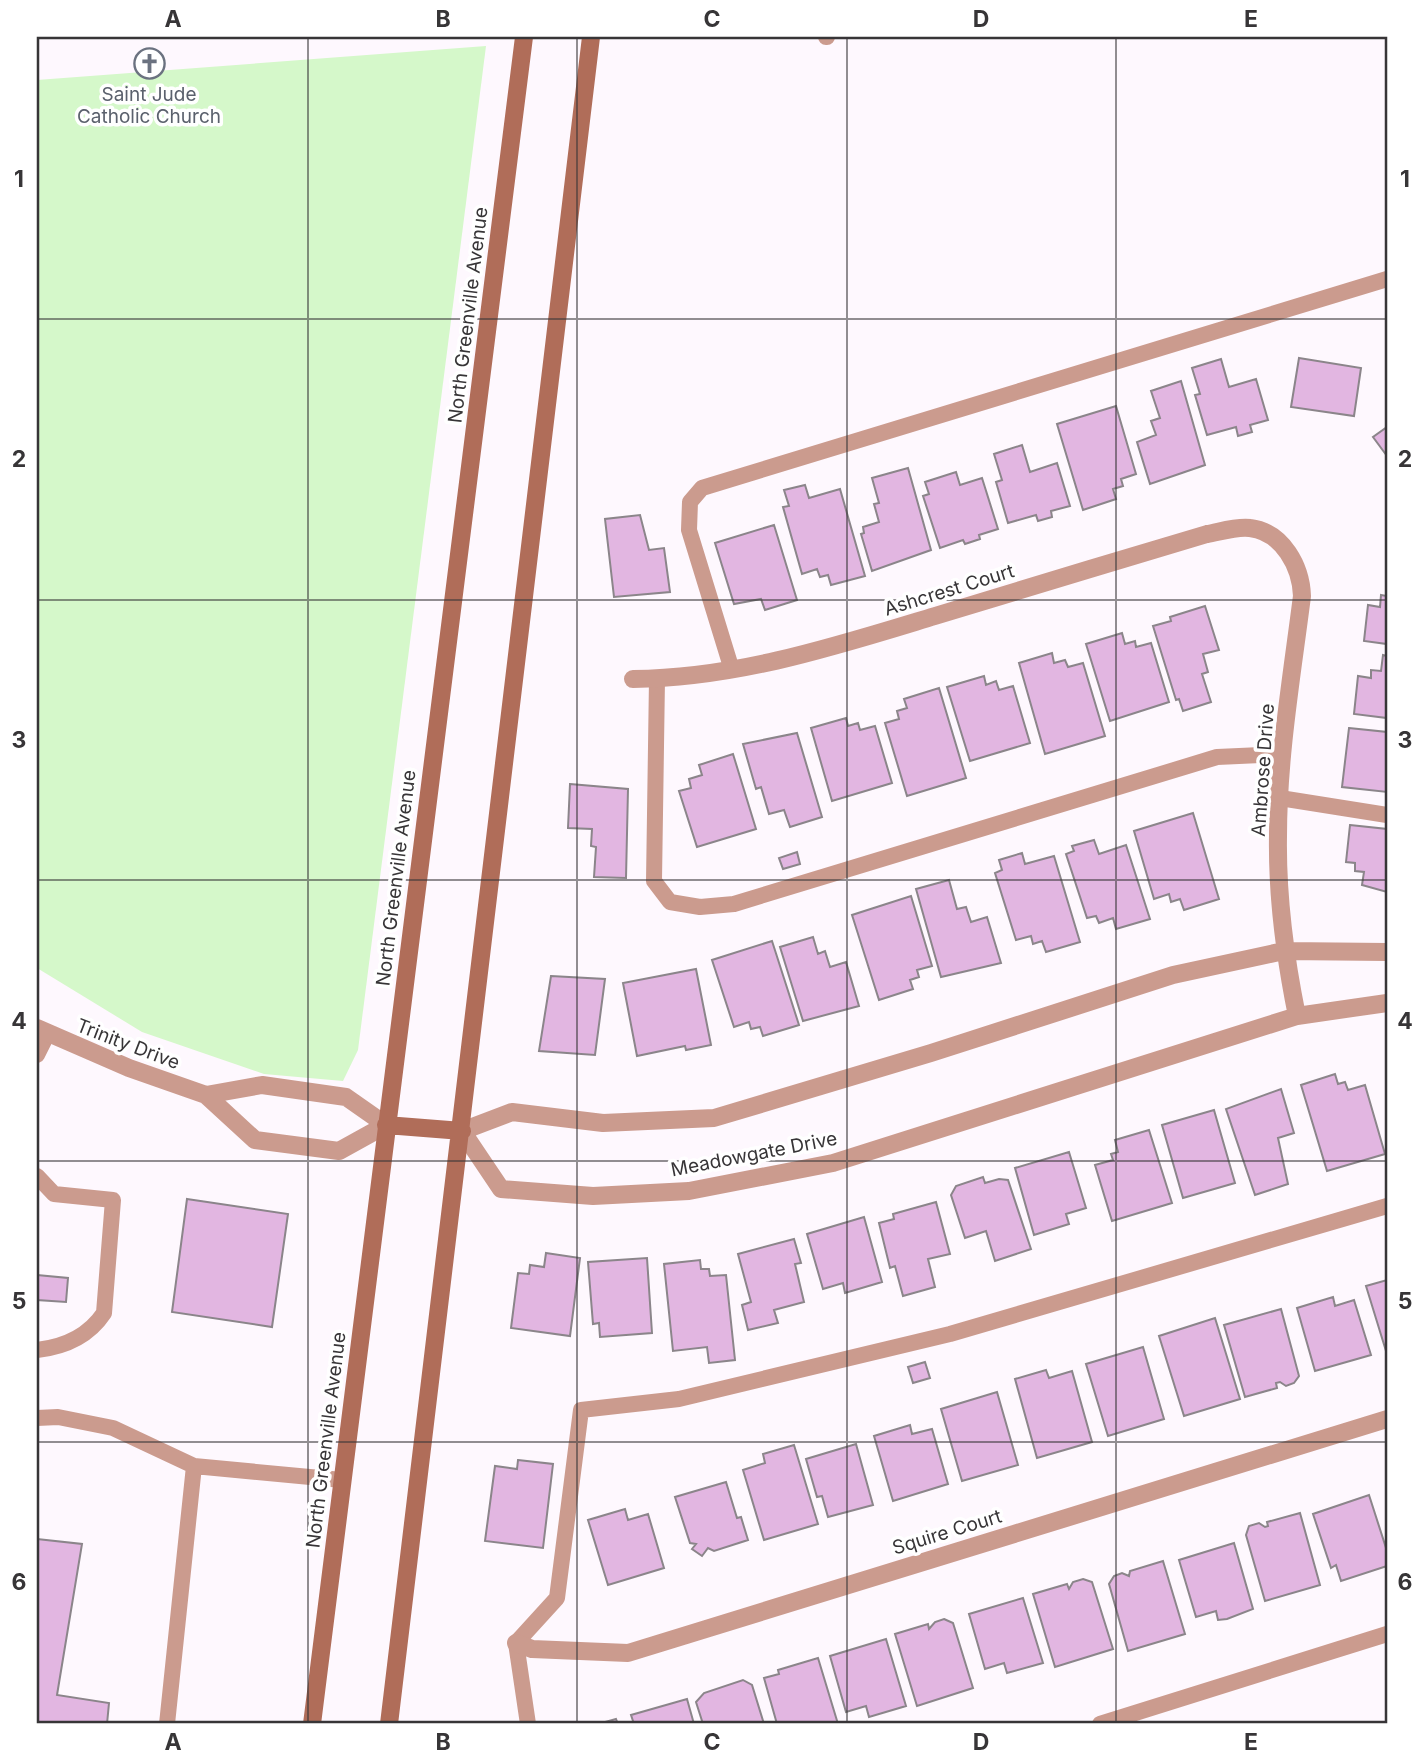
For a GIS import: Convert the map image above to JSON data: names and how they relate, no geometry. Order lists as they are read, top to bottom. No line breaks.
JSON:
{"streets":{"main road":["North Greenville Avenue"],"street":["Ashcrest Court","Ambrose Drive","Trinity Drive","Meadowgate Drive","Squire Court"]},"crossings":[["North Greenville Avenue","Trinity Drive"],["Ashcrest Court","Ambrose Drive"],["Ambrose Drive","Meadowgate Drive"]],"places":{"church":["Saint Jude Catholic Church"]},"grid":{"columns":["A","B","C","D","E"],"rows":["1","2","3","4","5","6"]}}
